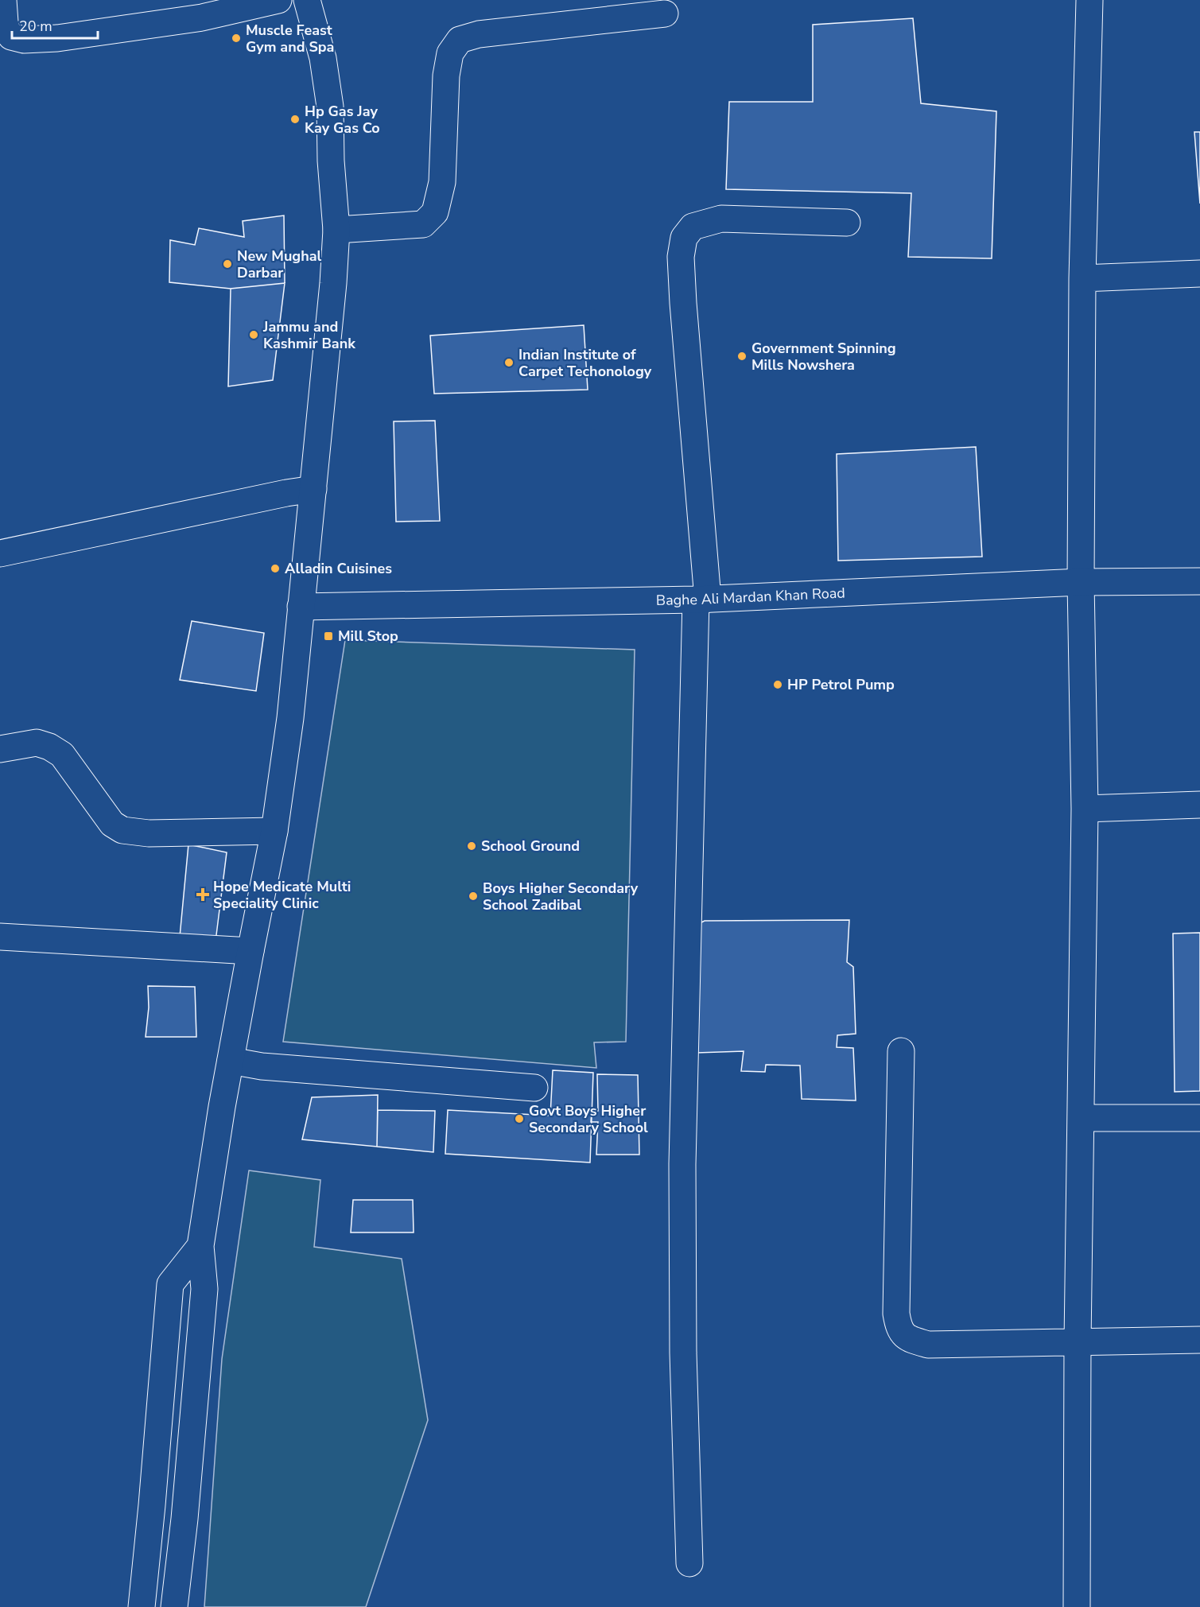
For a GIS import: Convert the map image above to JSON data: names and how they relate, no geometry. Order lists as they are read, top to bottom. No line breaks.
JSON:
{"streets":{"main road":["Baghe Ali Mardan Khan Road"]},"places":{"other":["Muscle Feast Gym and Spa","Hp Gas Jay Kay Gas Co","New Mughal Darbar","Jammu and Kashmir Bank","Government Spinning Mills Nowshera","Indian Institute of Carpet Techonology","Alladin Cuisines","HP Petrol Pump","School Ground","Boys Higher Secondary School Zadibal","Govt Boys Higher Secondary School"],"transit":["Mill Stop"],"health":["Hope Medicate Multi Speciality Clinic"]},"scale_bar":"20 m"}
